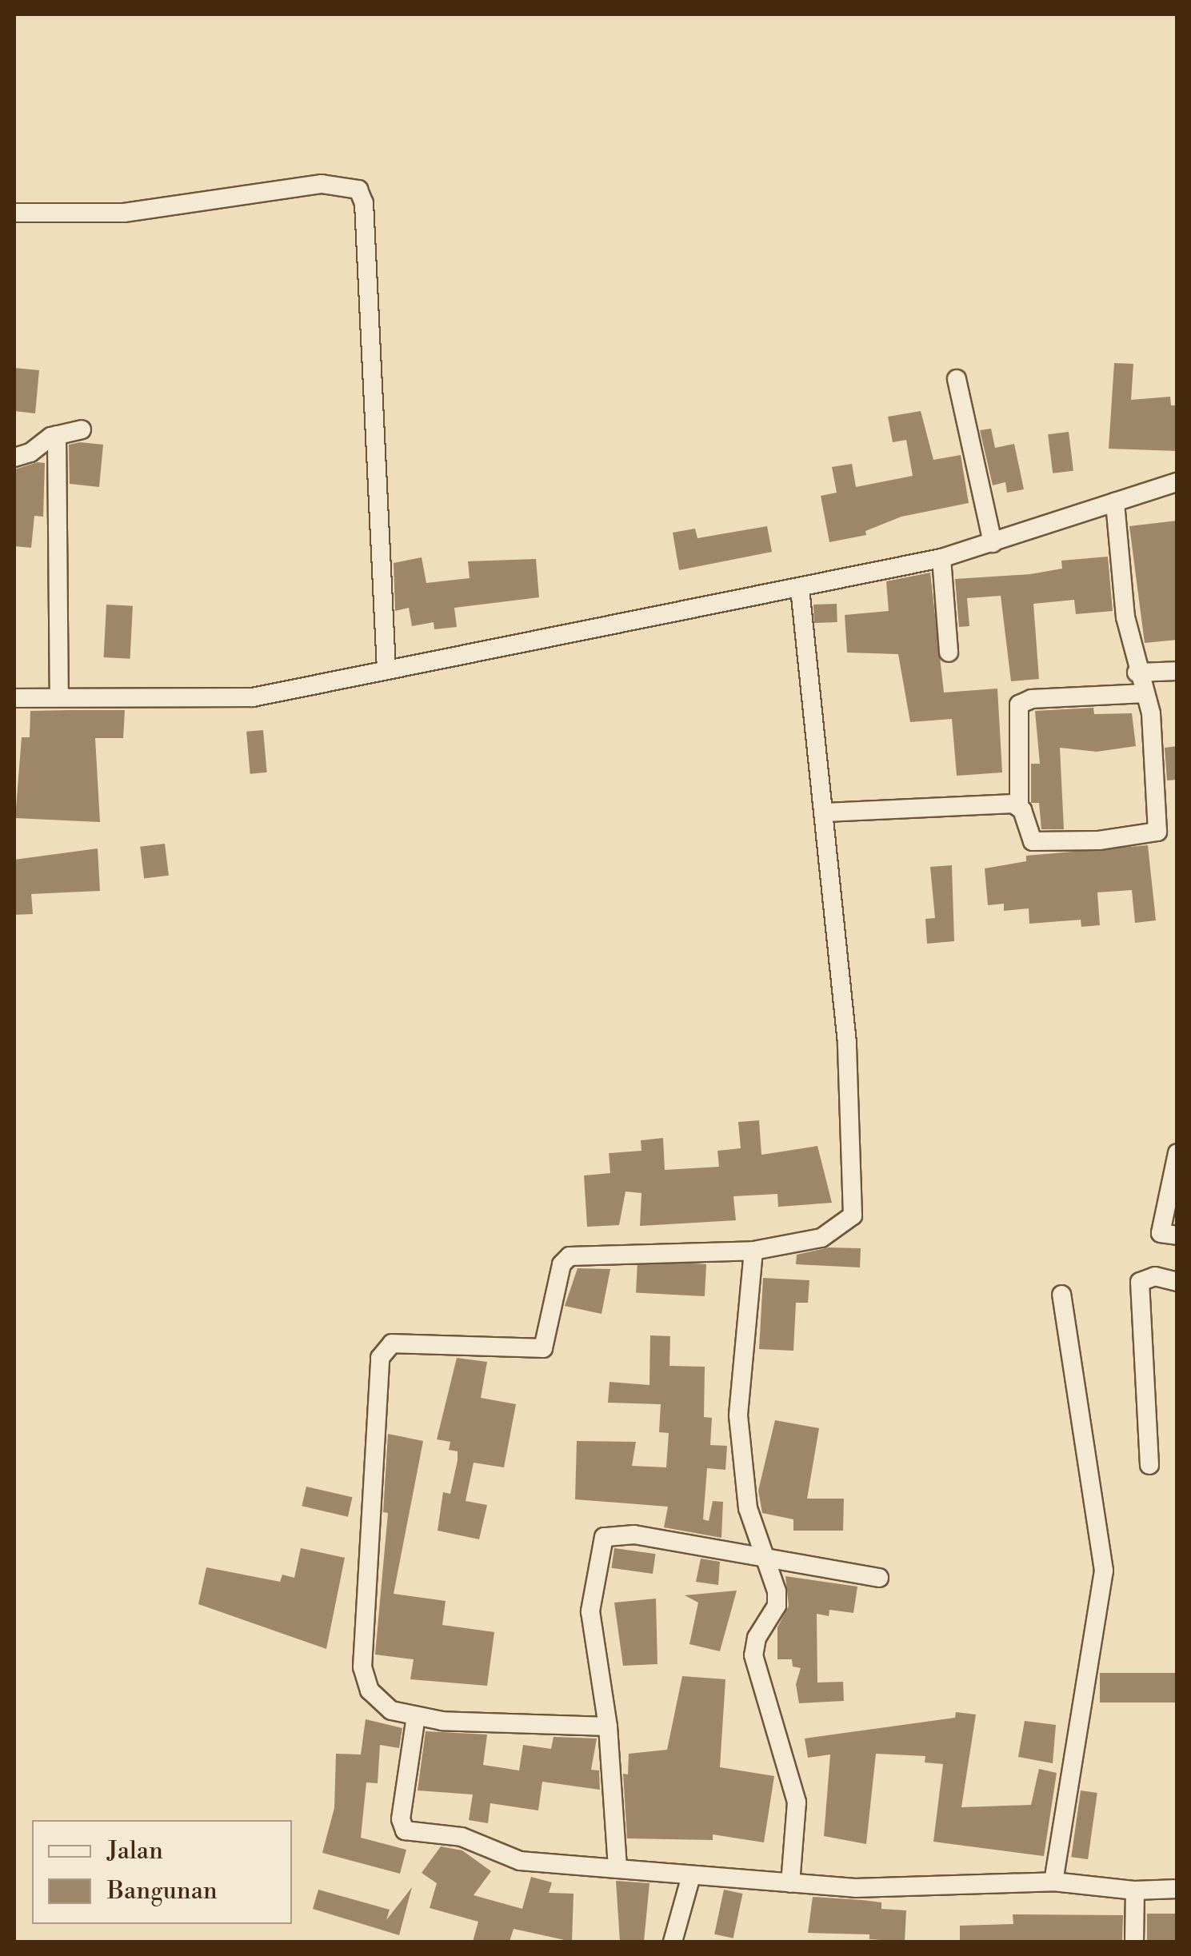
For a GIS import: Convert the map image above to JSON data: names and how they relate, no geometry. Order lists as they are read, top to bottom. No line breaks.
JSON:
{"legend":["Jalan","Bangunan"]}
